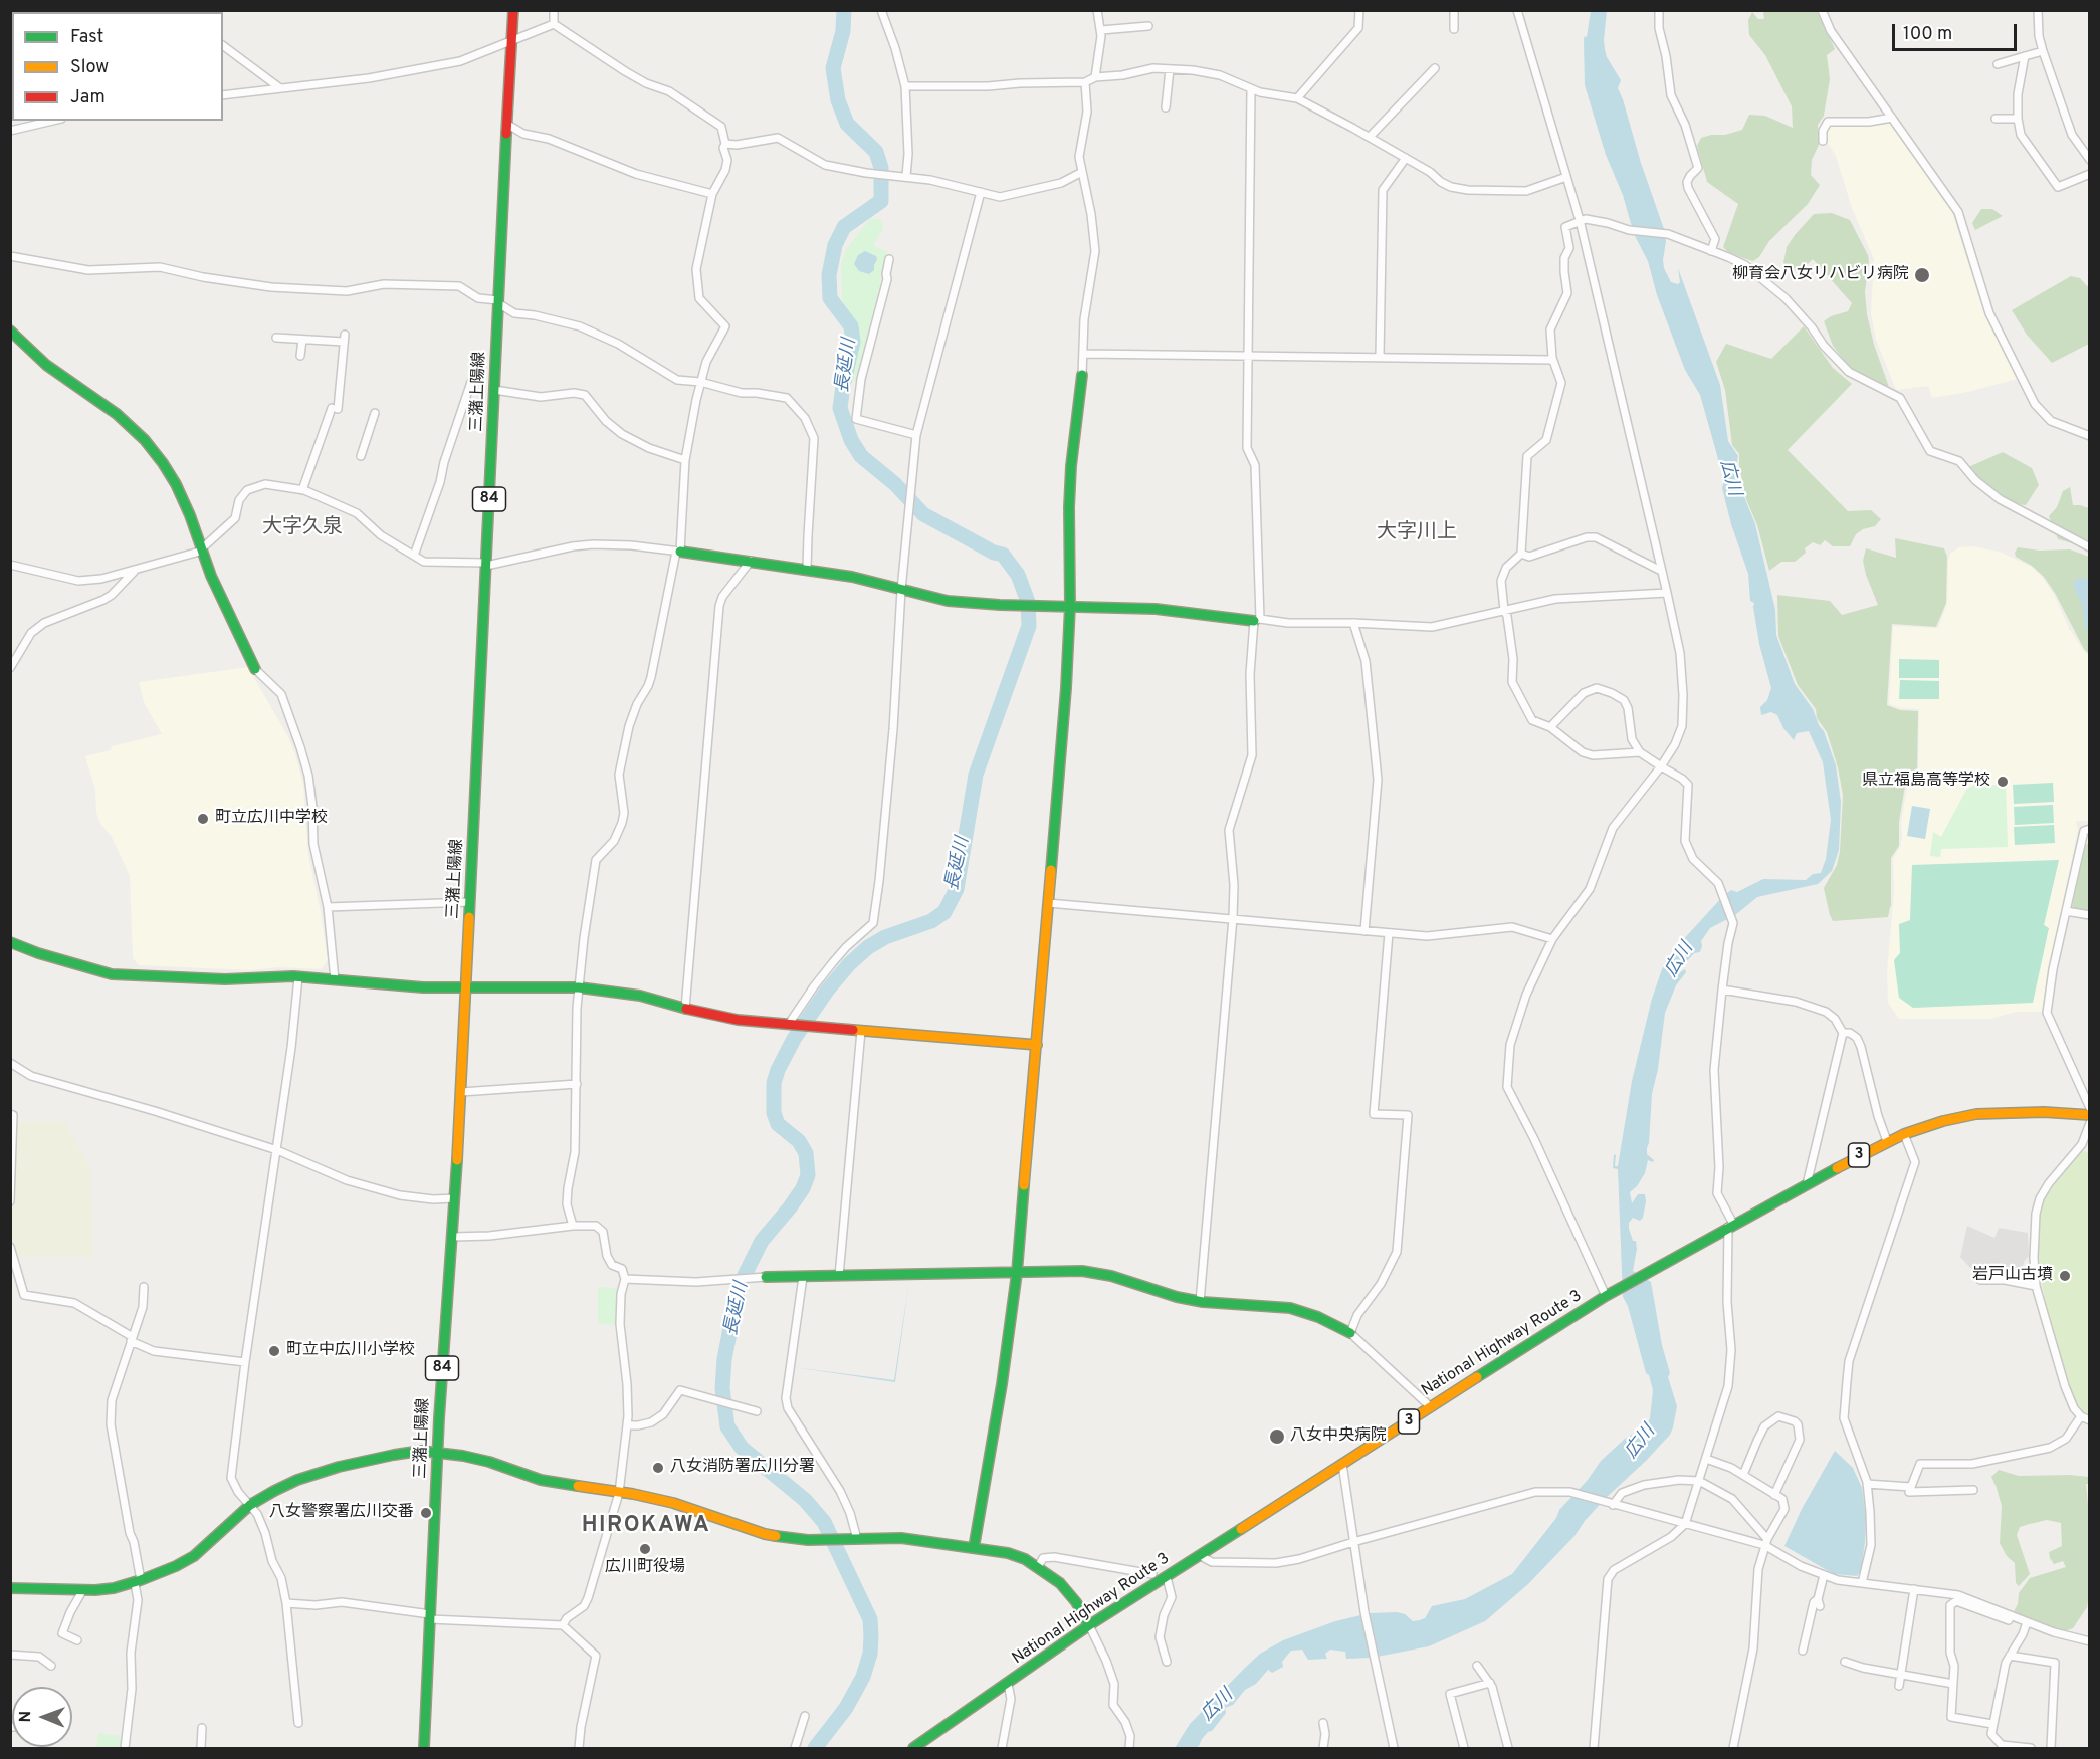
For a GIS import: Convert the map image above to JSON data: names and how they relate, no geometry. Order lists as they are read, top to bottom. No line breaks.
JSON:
{"streets":{"main road":["三潴上陽線","84","3","National Highway Route 3"]},"districts":["大字久泉","大字川上","HIROKAWA"],"water":["長延川","広川"],"places":["柳育会八女リハビリ病院","県立福島高等学校","町立広川中学校","岩戸山古墳","町立中広川小学校","八女中央病院","八女消防署広川分署","八女警察署広川交番","広川町役場"],"legend":["Fast","Slow","Jam"],"scale_bar":"100 m","north":"left"}
